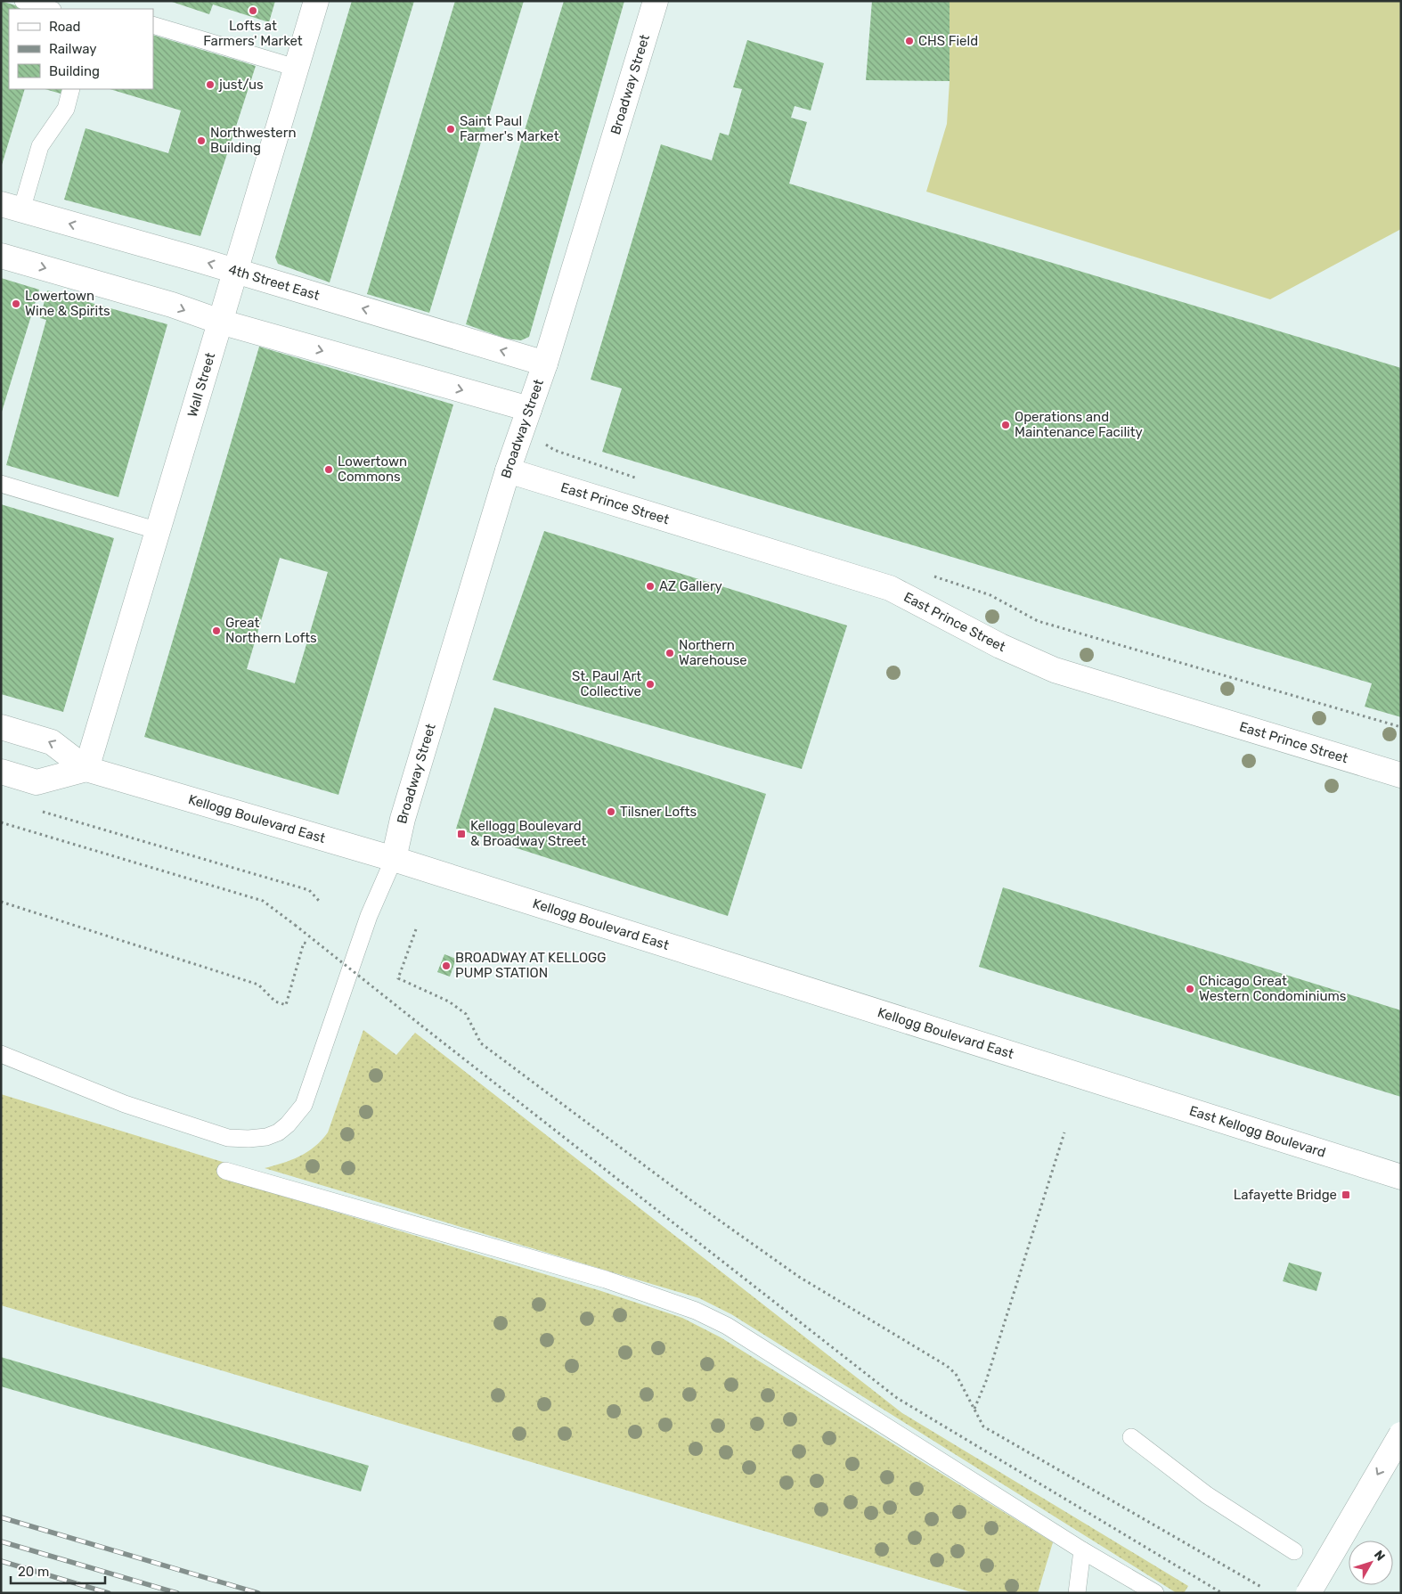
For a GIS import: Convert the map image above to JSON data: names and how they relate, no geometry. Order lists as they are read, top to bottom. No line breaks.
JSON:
{"streets":{"main road":["Broadway Street","4th Street East","Wall Street","East Prince Street","Kellogg Boulevard East","East Kellogg Boulevard"]},"crossings":[["Broadway Street","4th Street East"],["Broadway Street","East Prince Street"],["Broadway Street","Kellogg Boulevard East"],["4th Street East","Wall Street"],["Wall Street","Kellogg Boulevard East"],["Kellogg Boulevard East","East Kellogg Boulevard"]],"places":{"other":["Lofts at Farmers' Market","CHS Field","just/us","Saint Paul Farmer's Market","Northwestern Building","Lowertown Wine & Spirits","Operations and Maintenance Facility","Lowertown Commons","AZ Gallery","Great Northern Lofts","Northern Warehouse","St. Paul Art Collective","Tilsner Lofts","BROADWAY AT KELLOGG PUMP STATION","Chicago Great Western Condominiums"],"transit":["Kellogg Boulevard & Broadway Street","Lafayette Bridge"]},"legend":["Road","Railway","Building"],"scale_bar":"20 m","north":"top right"}
